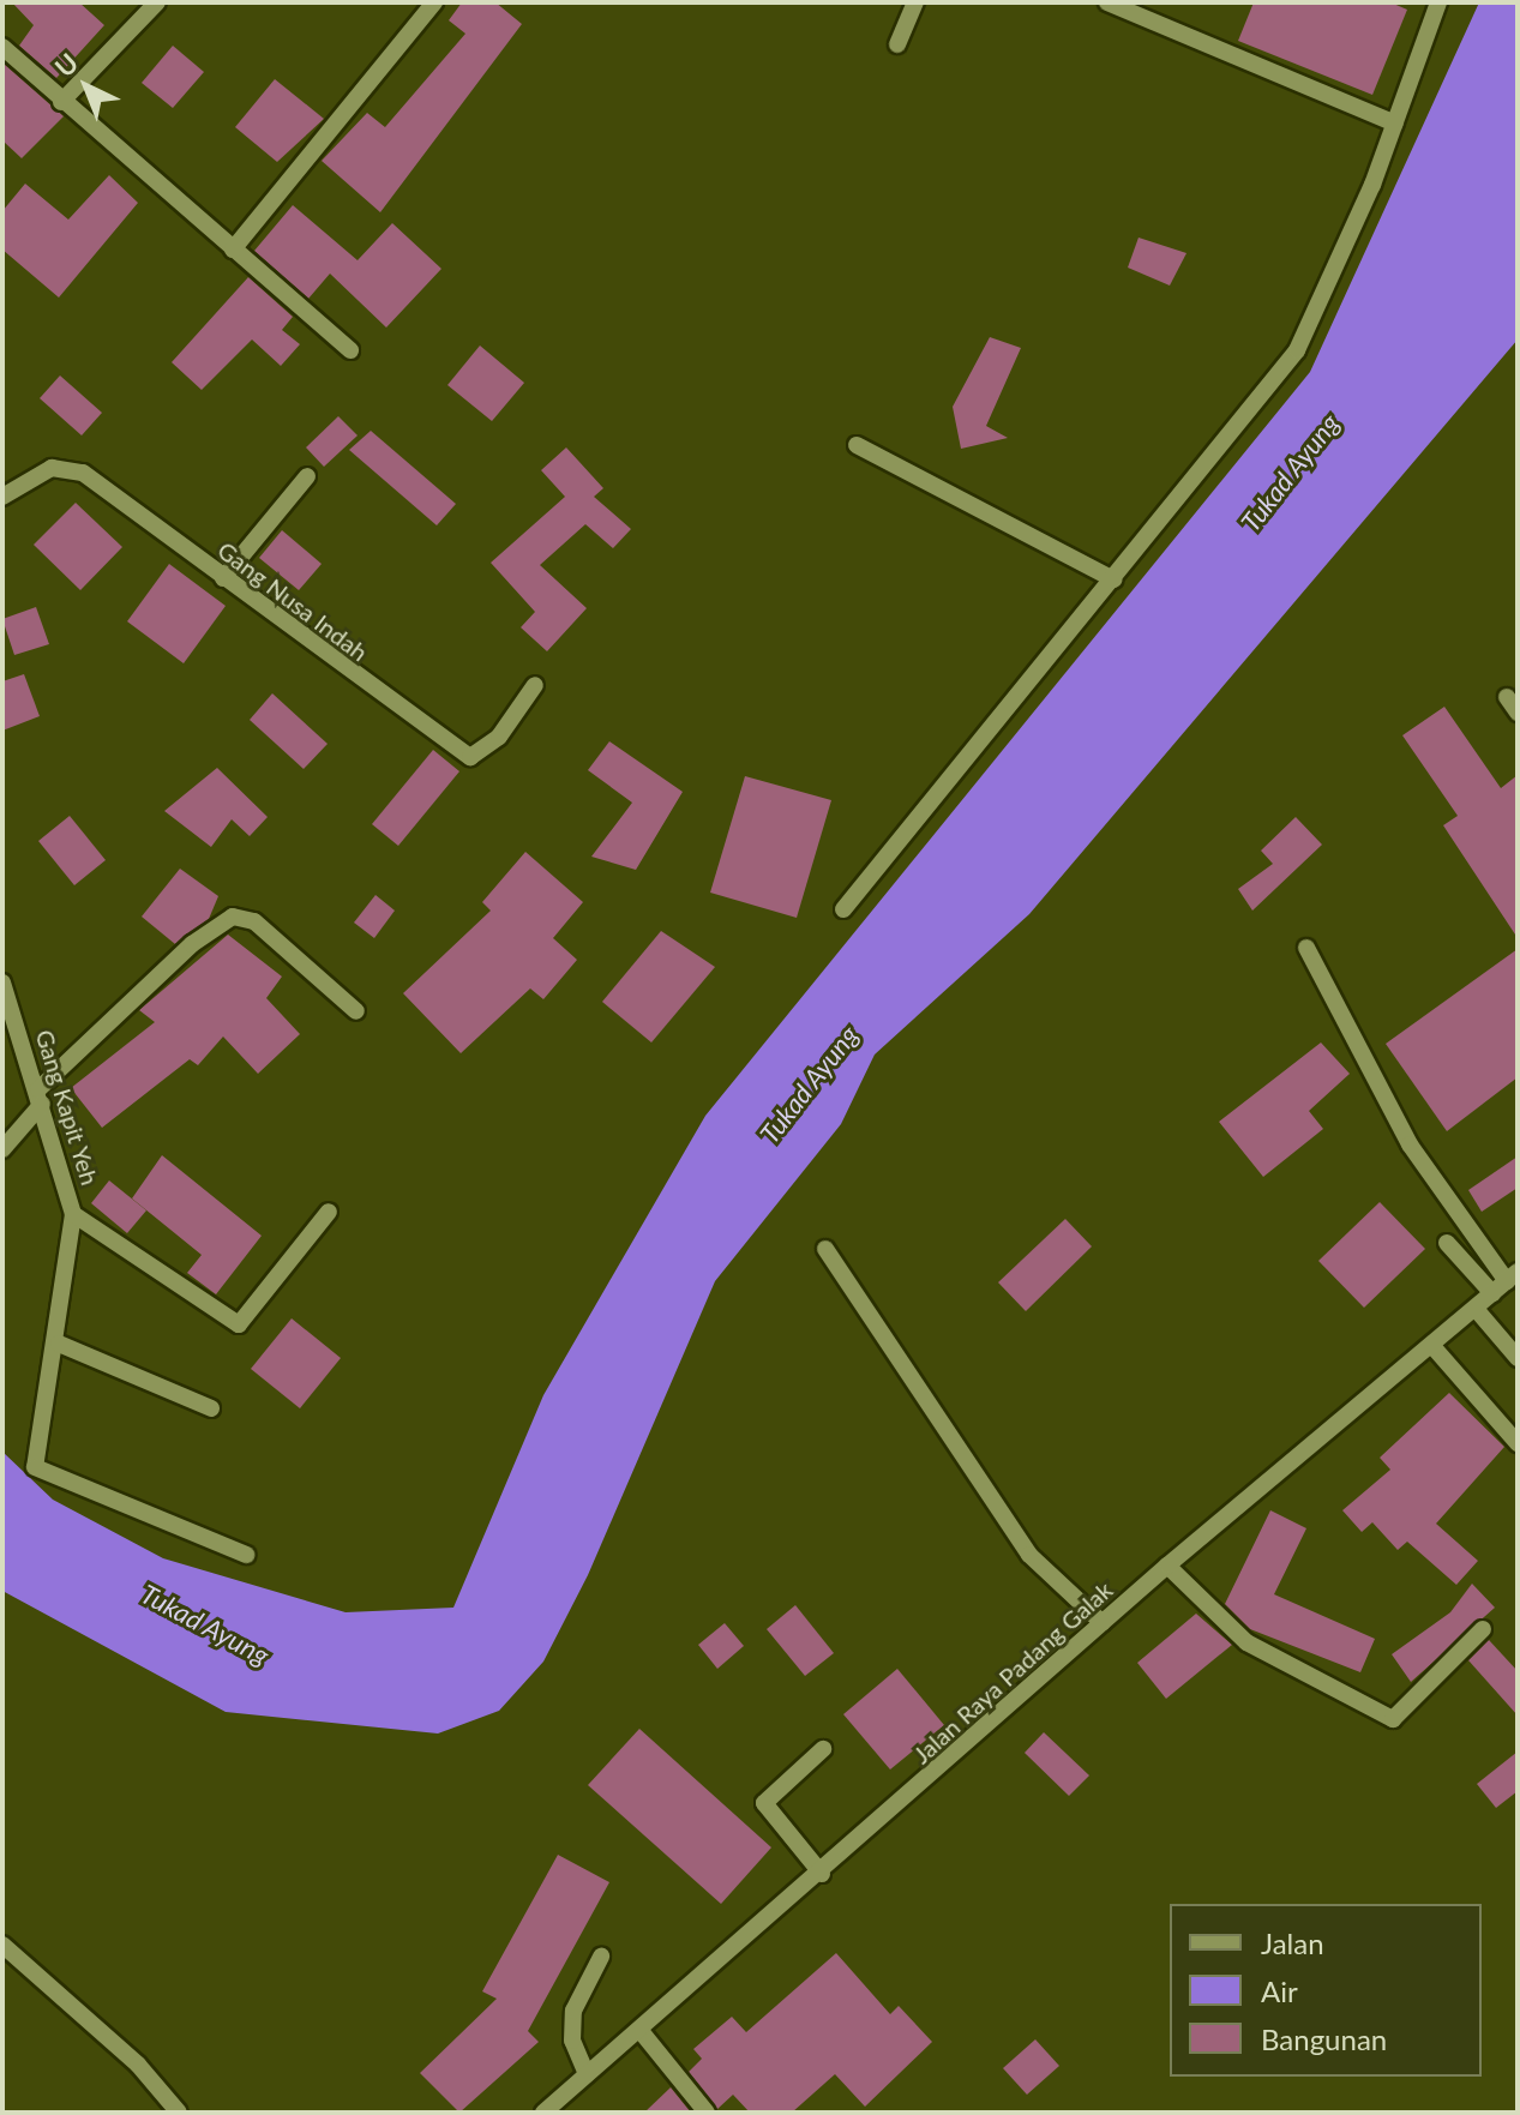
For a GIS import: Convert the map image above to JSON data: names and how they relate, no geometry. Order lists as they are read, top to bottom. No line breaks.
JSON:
{"streets":{"street":["Gang Nusa Indah","Gang Kapit Yeh","Jalan Raya Padang Galak"]},"water":["Tukad Ayung"],"legend":["Jalan","Air","Bangunan"],"north":"top left"}
